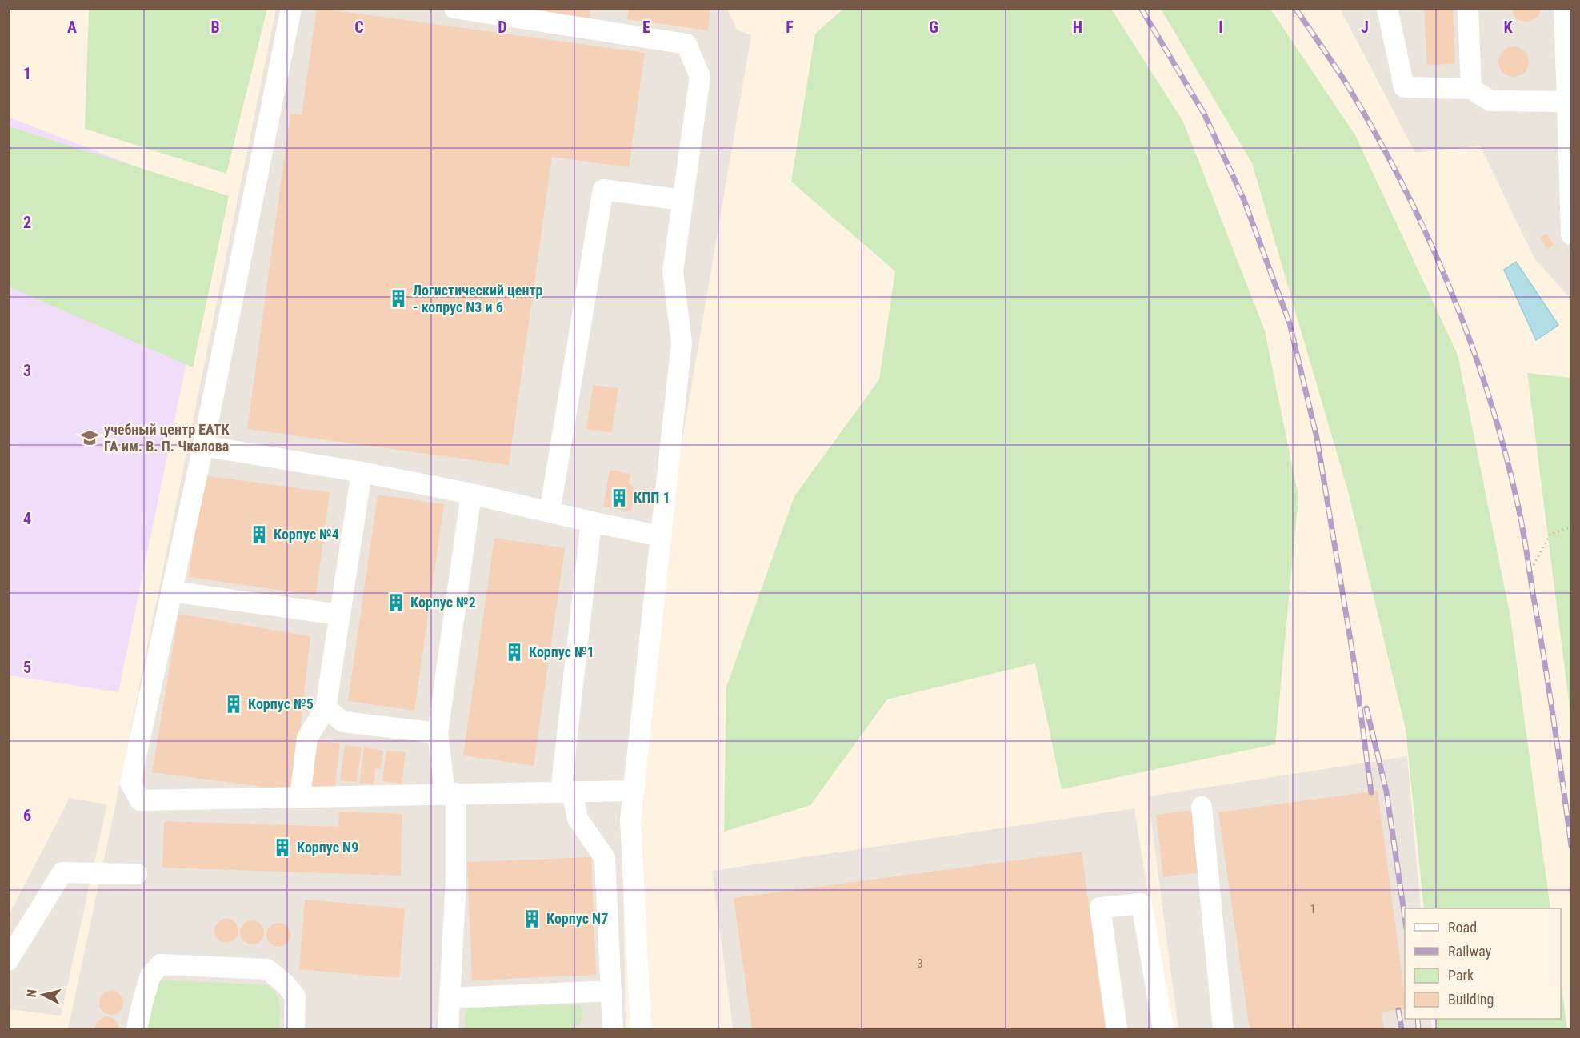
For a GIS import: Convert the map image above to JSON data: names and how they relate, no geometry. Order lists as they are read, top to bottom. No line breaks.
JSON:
{"places":{"building":["Логистический центр - копрус N3 и 6","КПП 1","Корпус №4","Корпус №2","Корпус №1","Корпус №5","Корпус N9","Корпус N7"],"school or university":["учебный центр ЕАТК ГА им. В. П. Чкалова"]},"house_numbers":["1","3"],"legend":["Road","Railway","Park","Building"],"north":"left","grid":{"columns":["A","B","C","D","E","F","G","H","I","J","K"],"rows":["1","2","3","4","5","6"]}}
